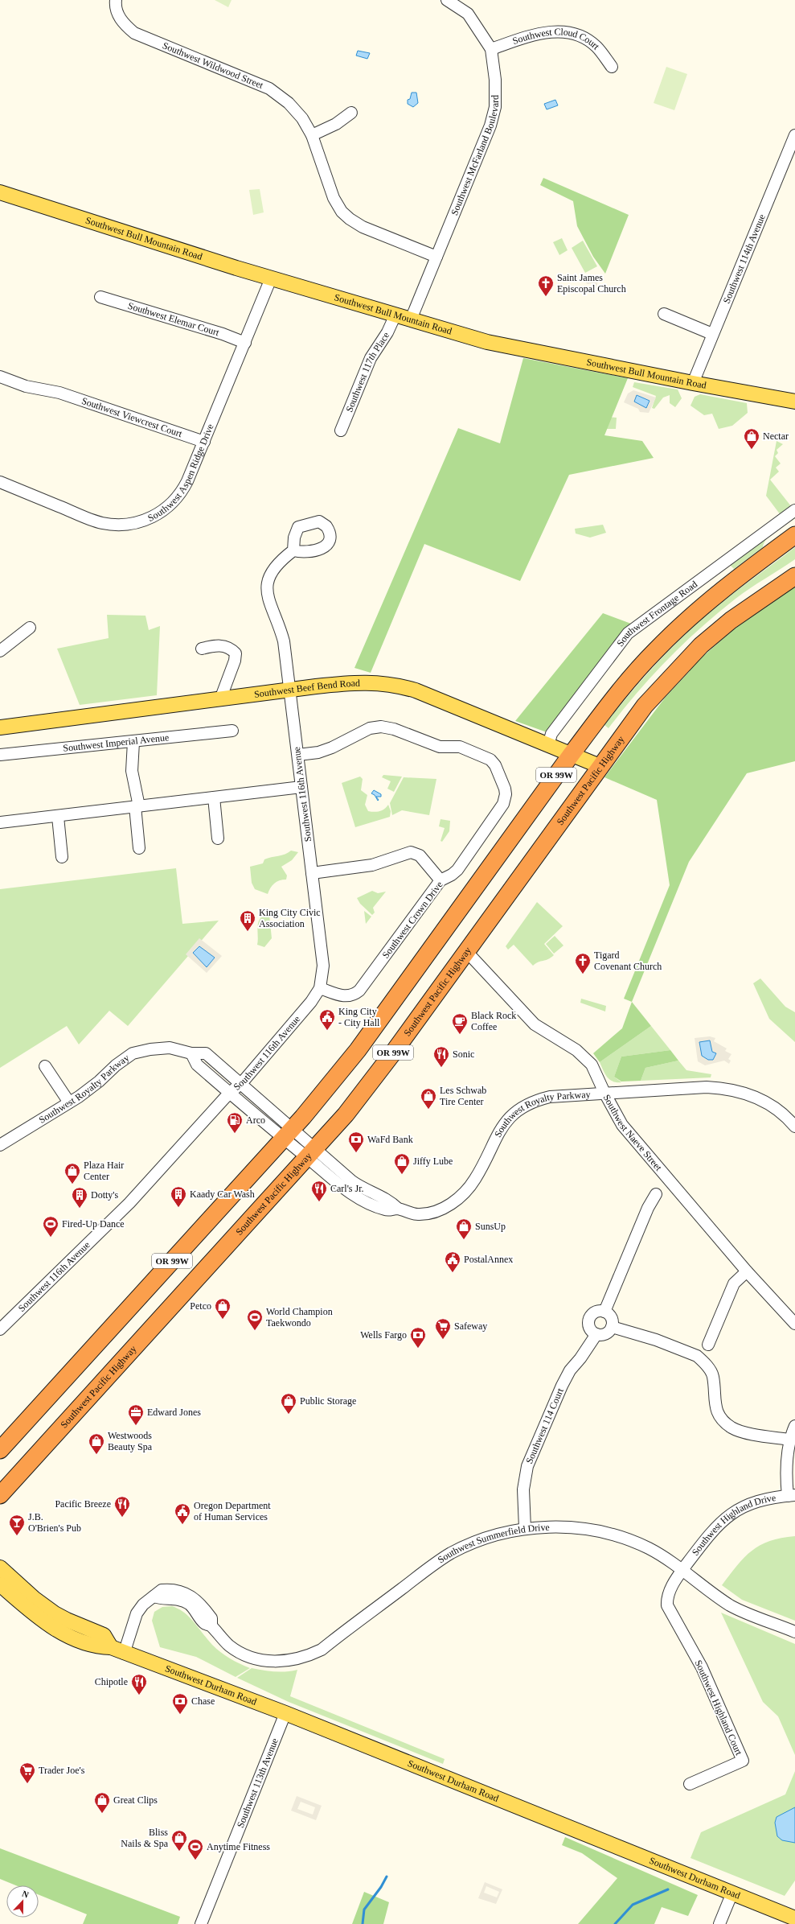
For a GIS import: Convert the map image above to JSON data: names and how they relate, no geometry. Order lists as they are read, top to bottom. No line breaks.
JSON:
{"streets":{"highway":["OR 99W","Southwest Pacific Highway"],"main road":["Southwest Bull Mountain Road","Southwest Beef Bend Road","Southwest Durham Road"],"street":["Southwest Cloud Court","Southwest Wildwood Street","Southwest McFarland Boulevard","Southwest 114th Avenue","Southwest Elemar Court","Southwest 117th Place","Southwest Viewcrest Court","Southwest Aspen Ridge Drive","Southwest Frontage Road","Southwest Imperial Avenue","Southwest 116th Avenue","Southwest Crown Drive","Southwest Royalty Parkway","Southwest Naeve Street","Southwest 114 Court","Southwest Highland Drive","Southwest Summerfield Drive","Southwest Highland Court","Southwest 113th Avenue"]},"crossings":[["Southwest Cloud Court","Southwest McFarland Boulevard"],["Southwest Wildwood Street","Southwest McFarland Boulevard"],["Southwest McFarland Boulevard","Southwest Bull Mountain Road"],["Southwest Bull Mountain Road","Southwest 114th Avenue"],["Southwest Bull Mountain Road","Southwest 117th Place"],["Southwest Bull Mountain Road","Southwest Aspen Ridge Drive"],["Southwest Elemar Court","Southwest Aspen Ridge Drive"],["Southwest Viewcrest Court","Southwest Aspen Ridge Drive"],["Southwest Frontage Road","Southwest Beef Bend Road"],["Southwest Beef Bend Road","OR 99W"],["Southwest Beef Bend Road","Southwest Pacific Highway"],["Southwest Beef Bend Road","Southwest 116th Avenue"],["OR 99W","Southwest Royalty Parkway"],["Southwest Pacific Highway","Southwest Royalty Parkway"],["Southwest Pacific Highway","Southwest Naeve Street"],["Southwest 116th Avenue","Southwest Crown Drive"],["Southwest 116th Avenue","Southwest Royalty Parkway"],["Southwest Royalty Parkway","Southwest Naeve Street"],["Southwest 114 Court","Southwest Summerfield Drive"],["Southwest Highland Drive","Southwest Summerfield Drive"],["Southwest Highland Drive","Southwest Highland Court"],["Southwest Summerfield Drive","Southwest Durham Road"],["Southwest Summerfield Drive","Southwest Highland Court"],["Southwest Durham Road","Southwest 113th Avenue"]],"places":{"church":["Saint James Episcopal Church","Tigard Covenant Church"],"shop":["Nectar","Les Schwab Tire Center","Jiffy Lube","Plaza Hair Center","SunsUp","Petco","Public Storage","Westwoods Beauty Spa","Great Clips","Bliss Nails & Spa"],"building":["King City Civic Association","Kaady Car Wash","Dotty's"],"public building":["King City - City Hall","PostalAnnex","Oregon Department of Human Services"],"cafe":["Black Rock Coffee"],"restaurant":["Sonic","Carl's Jr.","Pacific Breeze","Chipotle"],"fuel station":["Arco"],"bank":["WaFd Bank","Wells Fargo","Chase"],"sports":["Fired-Up Dance","World Champion Taekwondo","Anytime Fitness"],"supermarket":["Safeway","Trader Joe's"],"office":["Edward Jones"],"bar":["J.B. O'Brien's Pub"]},"north":"top"}
